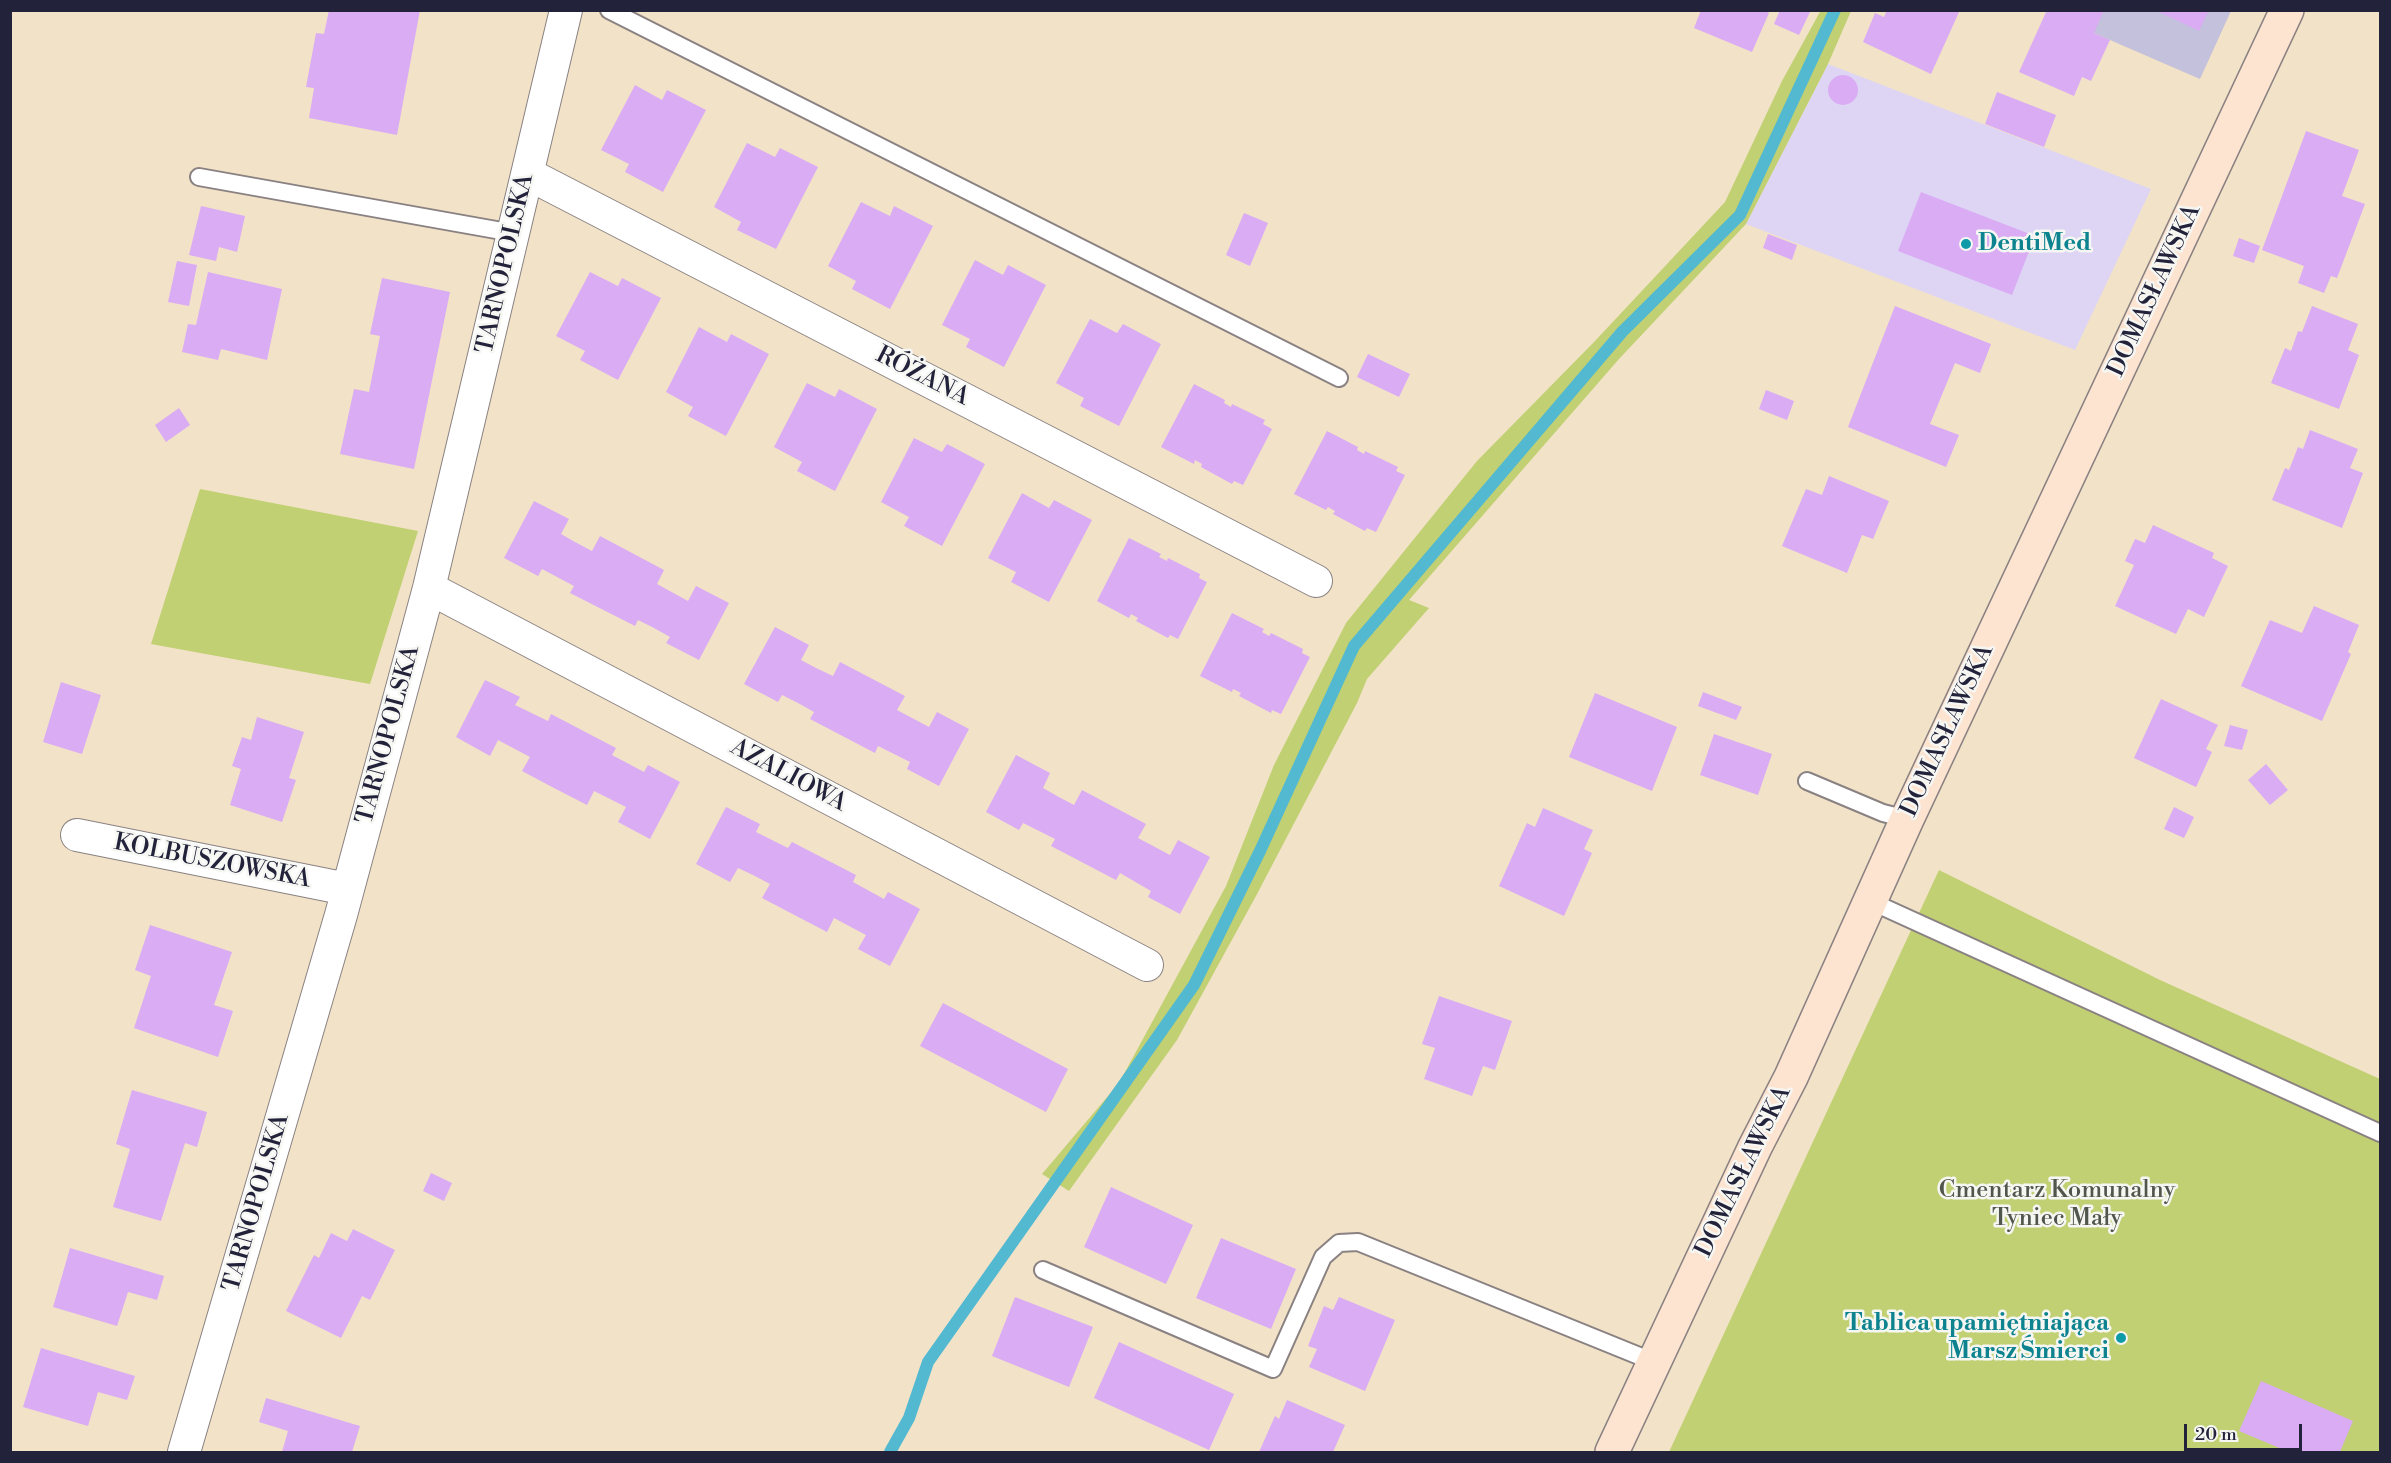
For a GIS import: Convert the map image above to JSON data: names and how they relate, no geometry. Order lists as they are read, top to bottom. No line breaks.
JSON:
{"streets":{"street":["TARNOPOLSKA","DOMASŁAWSKA","RÓŻANA","AZALIOWA","KOLBUSZOWSKA"]},"crossings":[["TARNOPOLSKA","RÓŻANA"],["TARNOPOLSKA","AZALIOWA"],["TARNOPOLSKA","KOLBUSZOWSKA"]],"parks":["Cmentarz Komunalny Tyniec Mały"],"places":["DentiMed","Tablica upamiętniająca Marsz Śmierci"],"scale_bar":"20 m"}
